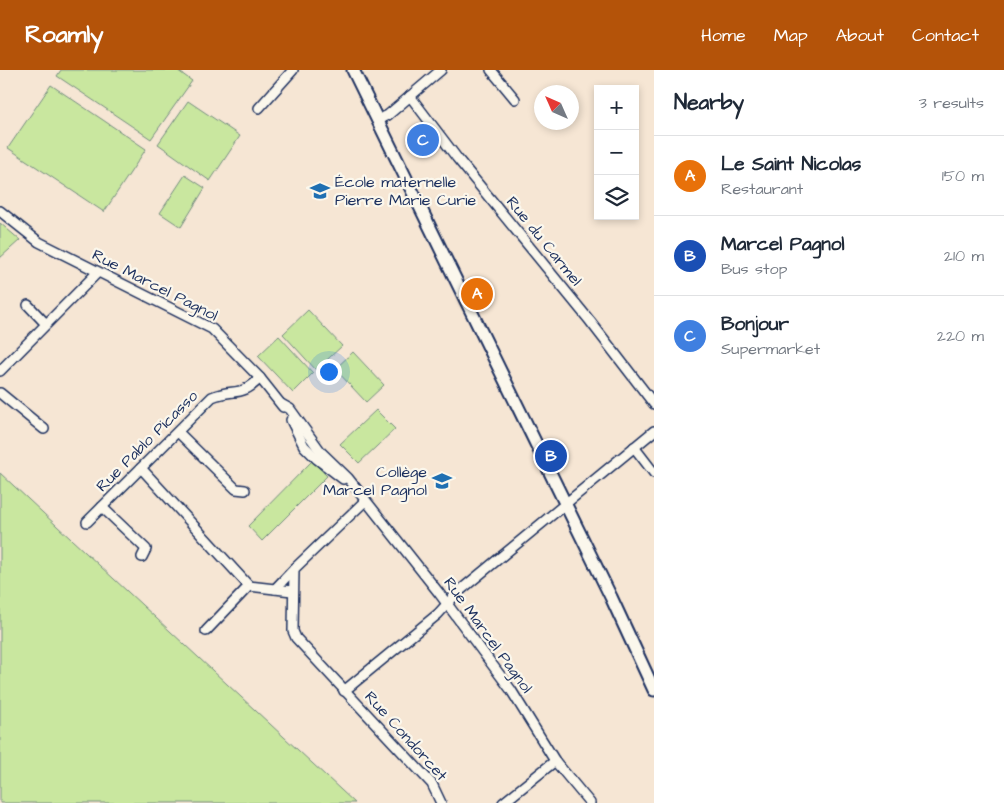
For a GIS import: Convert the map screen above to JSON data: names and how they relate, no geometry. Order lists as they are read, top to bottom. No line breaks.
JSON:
{"streets":{"street":["Rue du Carmel","Rue Marcel Pagnol","Rue Pablo Picasso","Rue Condorcet"]},"crossings":[["Rue Marcel Pagnol","Rue Pablo Picasso"]],"places":{"school or university":["École maternelle Pierre Marie Curie","Collège Marcel Pagnol"]},"north":"top left","page":{"header":"Roamly","nav":["Home","Map","About","Contact"],"heading":["Nearby","3 results"],"map_buttons":["+","−"],"pins":["C","A","B"],"list":[{"mark":"A","name":"Le Saint Nicolas","note":"Restaurant","value":"150 m"},{"mark":"B","name":"Marcel Pagnol","note":"Bus stop","value":"210 m"},{"mark":"C","name":"Bonjour","note":"Supermarket","value":"220 m"}]}}
